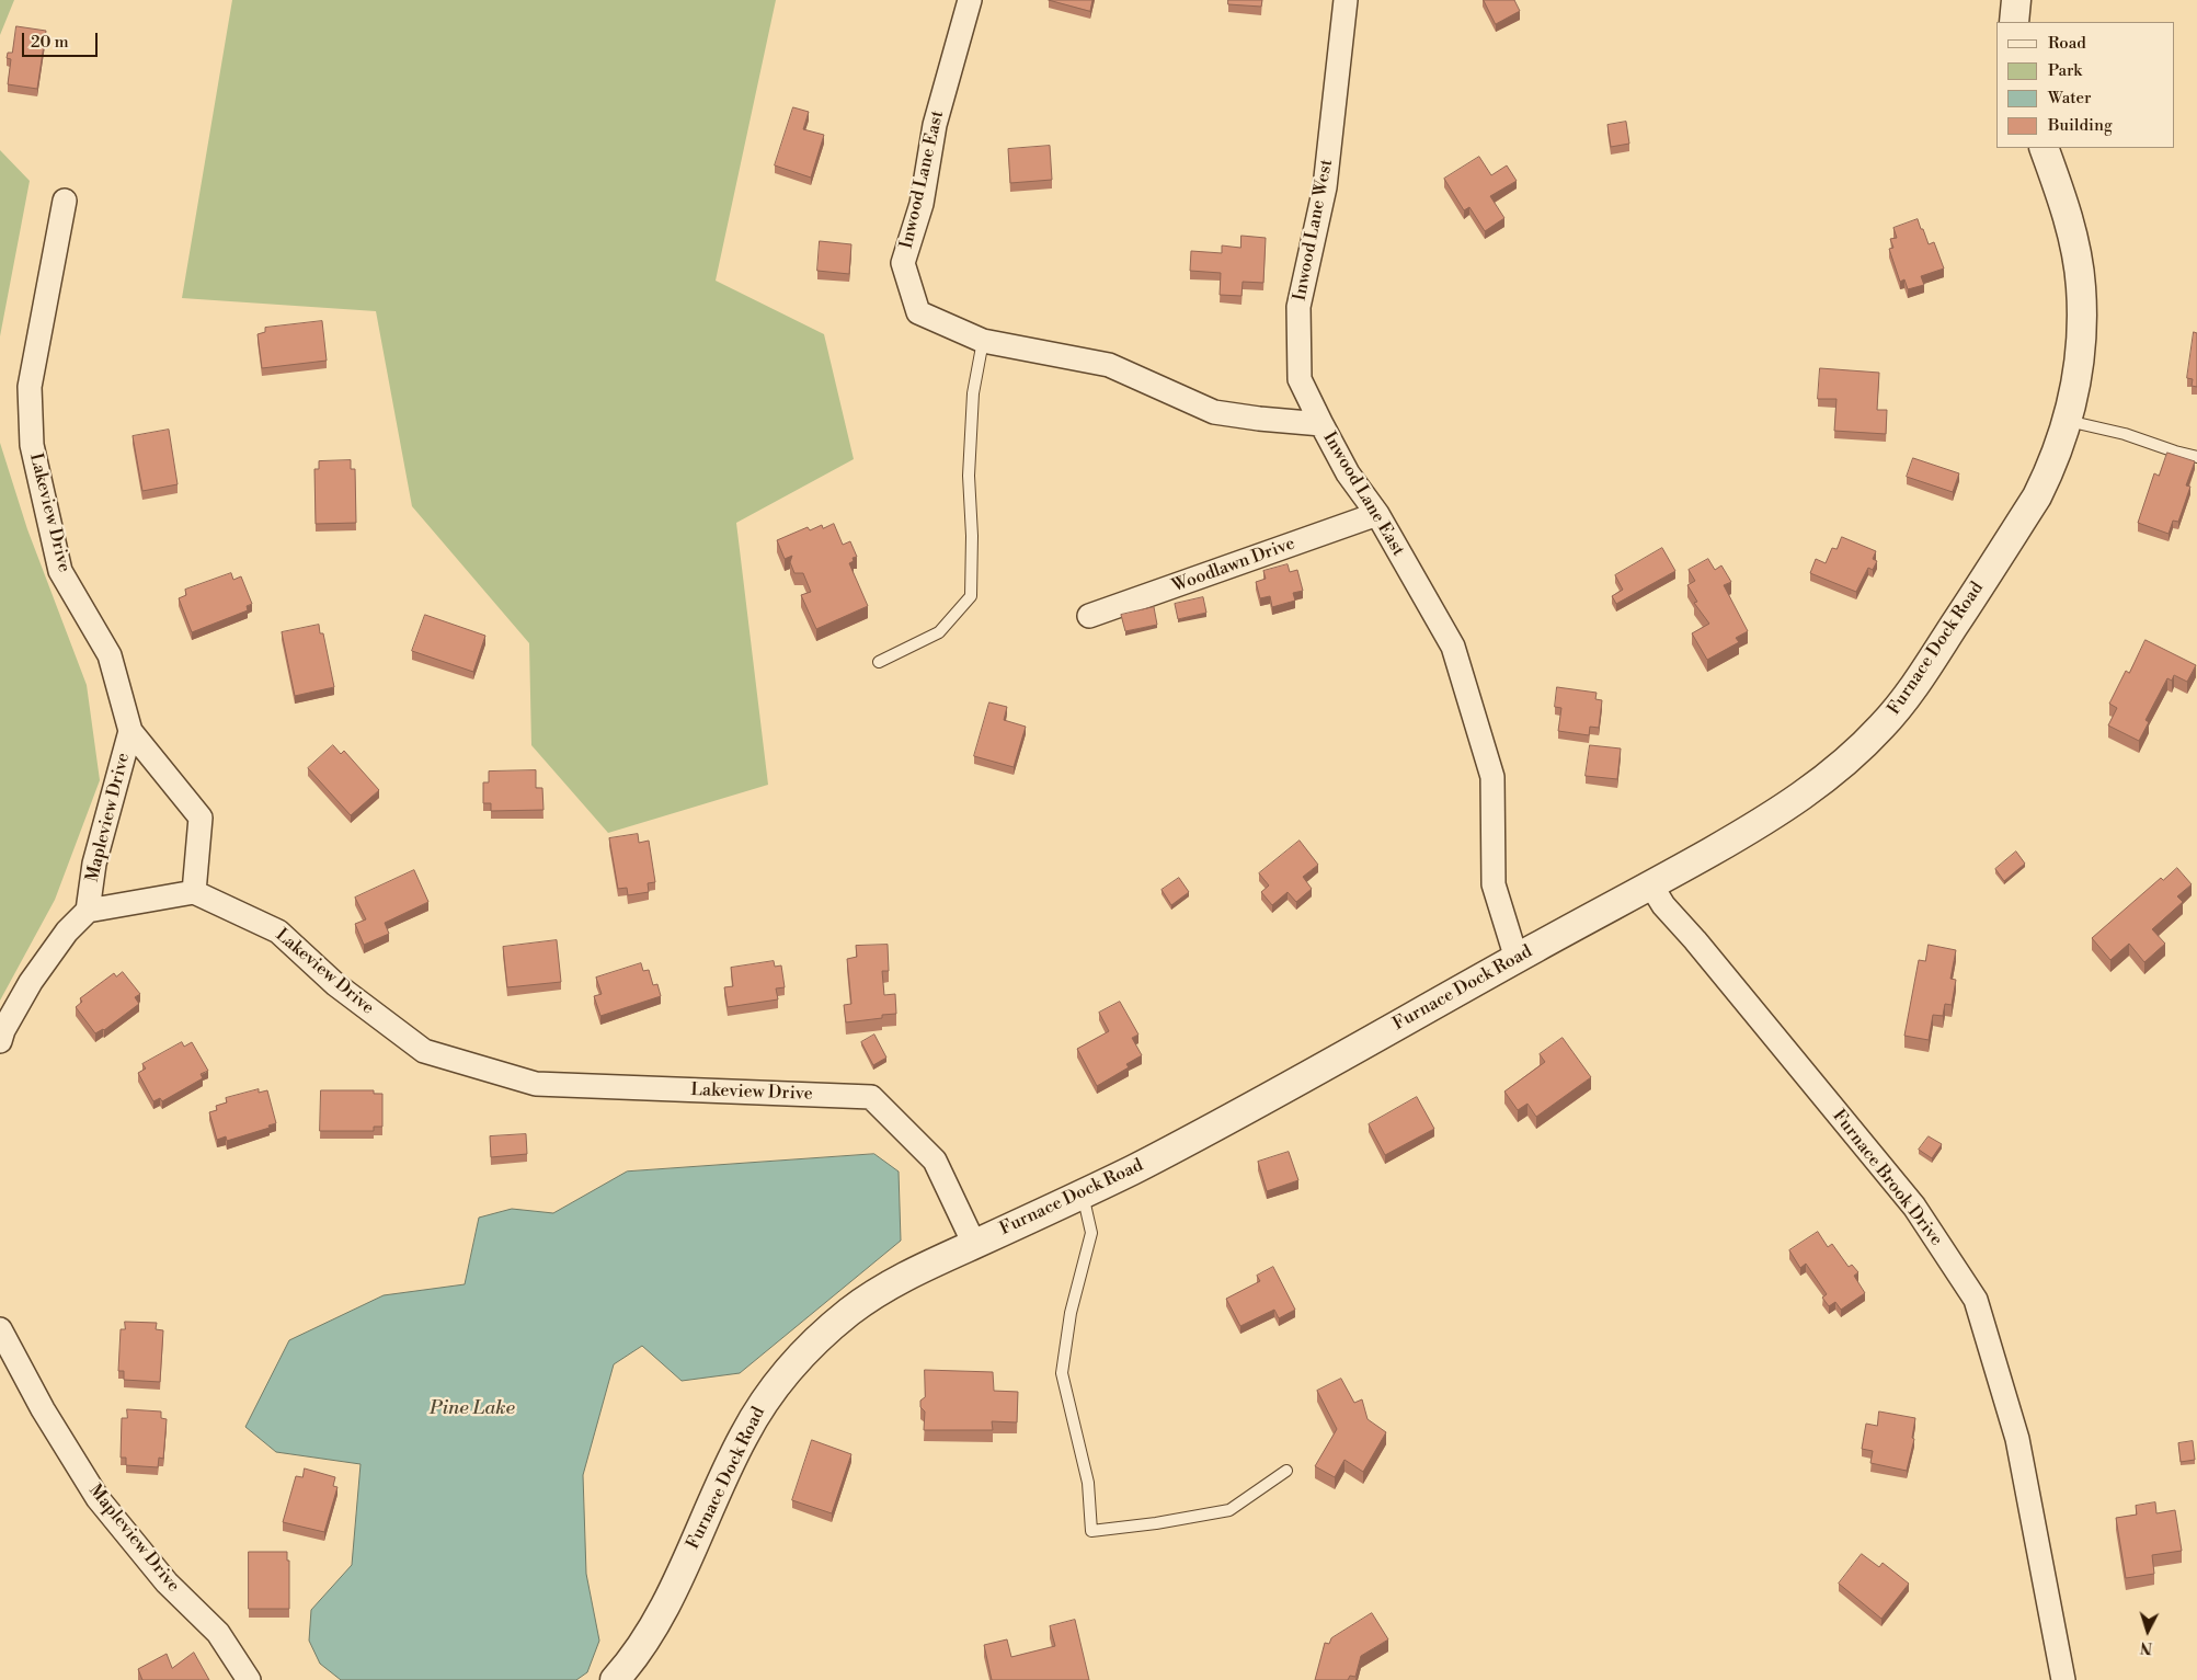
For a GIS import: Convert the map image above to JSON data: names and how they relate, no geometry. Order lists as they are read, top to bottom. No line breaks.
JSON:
{"streets":{"street":["Inwood Lane East","Inwood Lane West","Lakeview Drive","Woodlawn Drive","Furnace Dock Road","Mapleview Drive","Furnace Brook Drive"]},"crossings":[["Inwood Lane East","Inwood Lane West"],["Inwood Lane East","Woodlawn Drive"],["Inwood Lane East","Furnace Dock Road"],["Lakeview Drive","Furnace Dock Road"],["Lakeview Drive","Mapleview Drive"],["Furnace Dock Road","Furnace Brook Drive"]],"water":["Pine Lake"],"legend":["Road","Park","Water","Building"],"scale_bar":"20 m","north":"bottom"}
